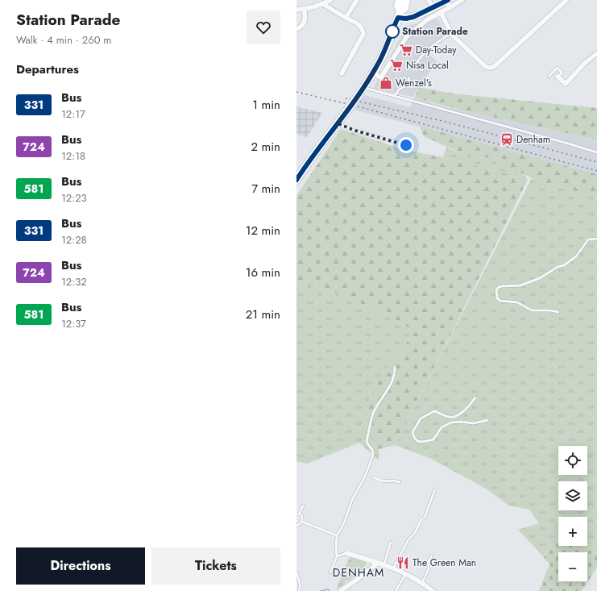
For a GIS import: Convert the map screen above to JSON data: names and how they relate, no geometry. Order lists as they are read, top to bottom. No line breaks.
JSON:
{"districts":["DENHAM"],"places":{"other":["Station Parade"],"supermarket":["Day-Today","Nisa Local"],"shop":["Wenzel's"],"station":["Denham"],"restaurant":["The Green Man"]},"lines":["bus line 331"],"page":{"heading":[["Station Parade","Walk · 4 min · 260 m"],"Departures"],"list":[{"mark":"331","name":"Bus","note":"12:17","value":"1 min"},{"mark":"724","name":"Bus","note":"12:18","value":"2 min"},{"mark":"581","name":"Bus","note":"12:23","value":"7 min"},{"mark":"331","name":"Bus","note":"12:28","value":"12 min"},{"mark":"724","name":"Bus","note":"12:32","value":"16 min"},{"mark":"581","name":"Bus","note":"12:37","value":"21 min"}],"map_buttons":["+","−"],"buttons":["Directions","Tickets"]}}
